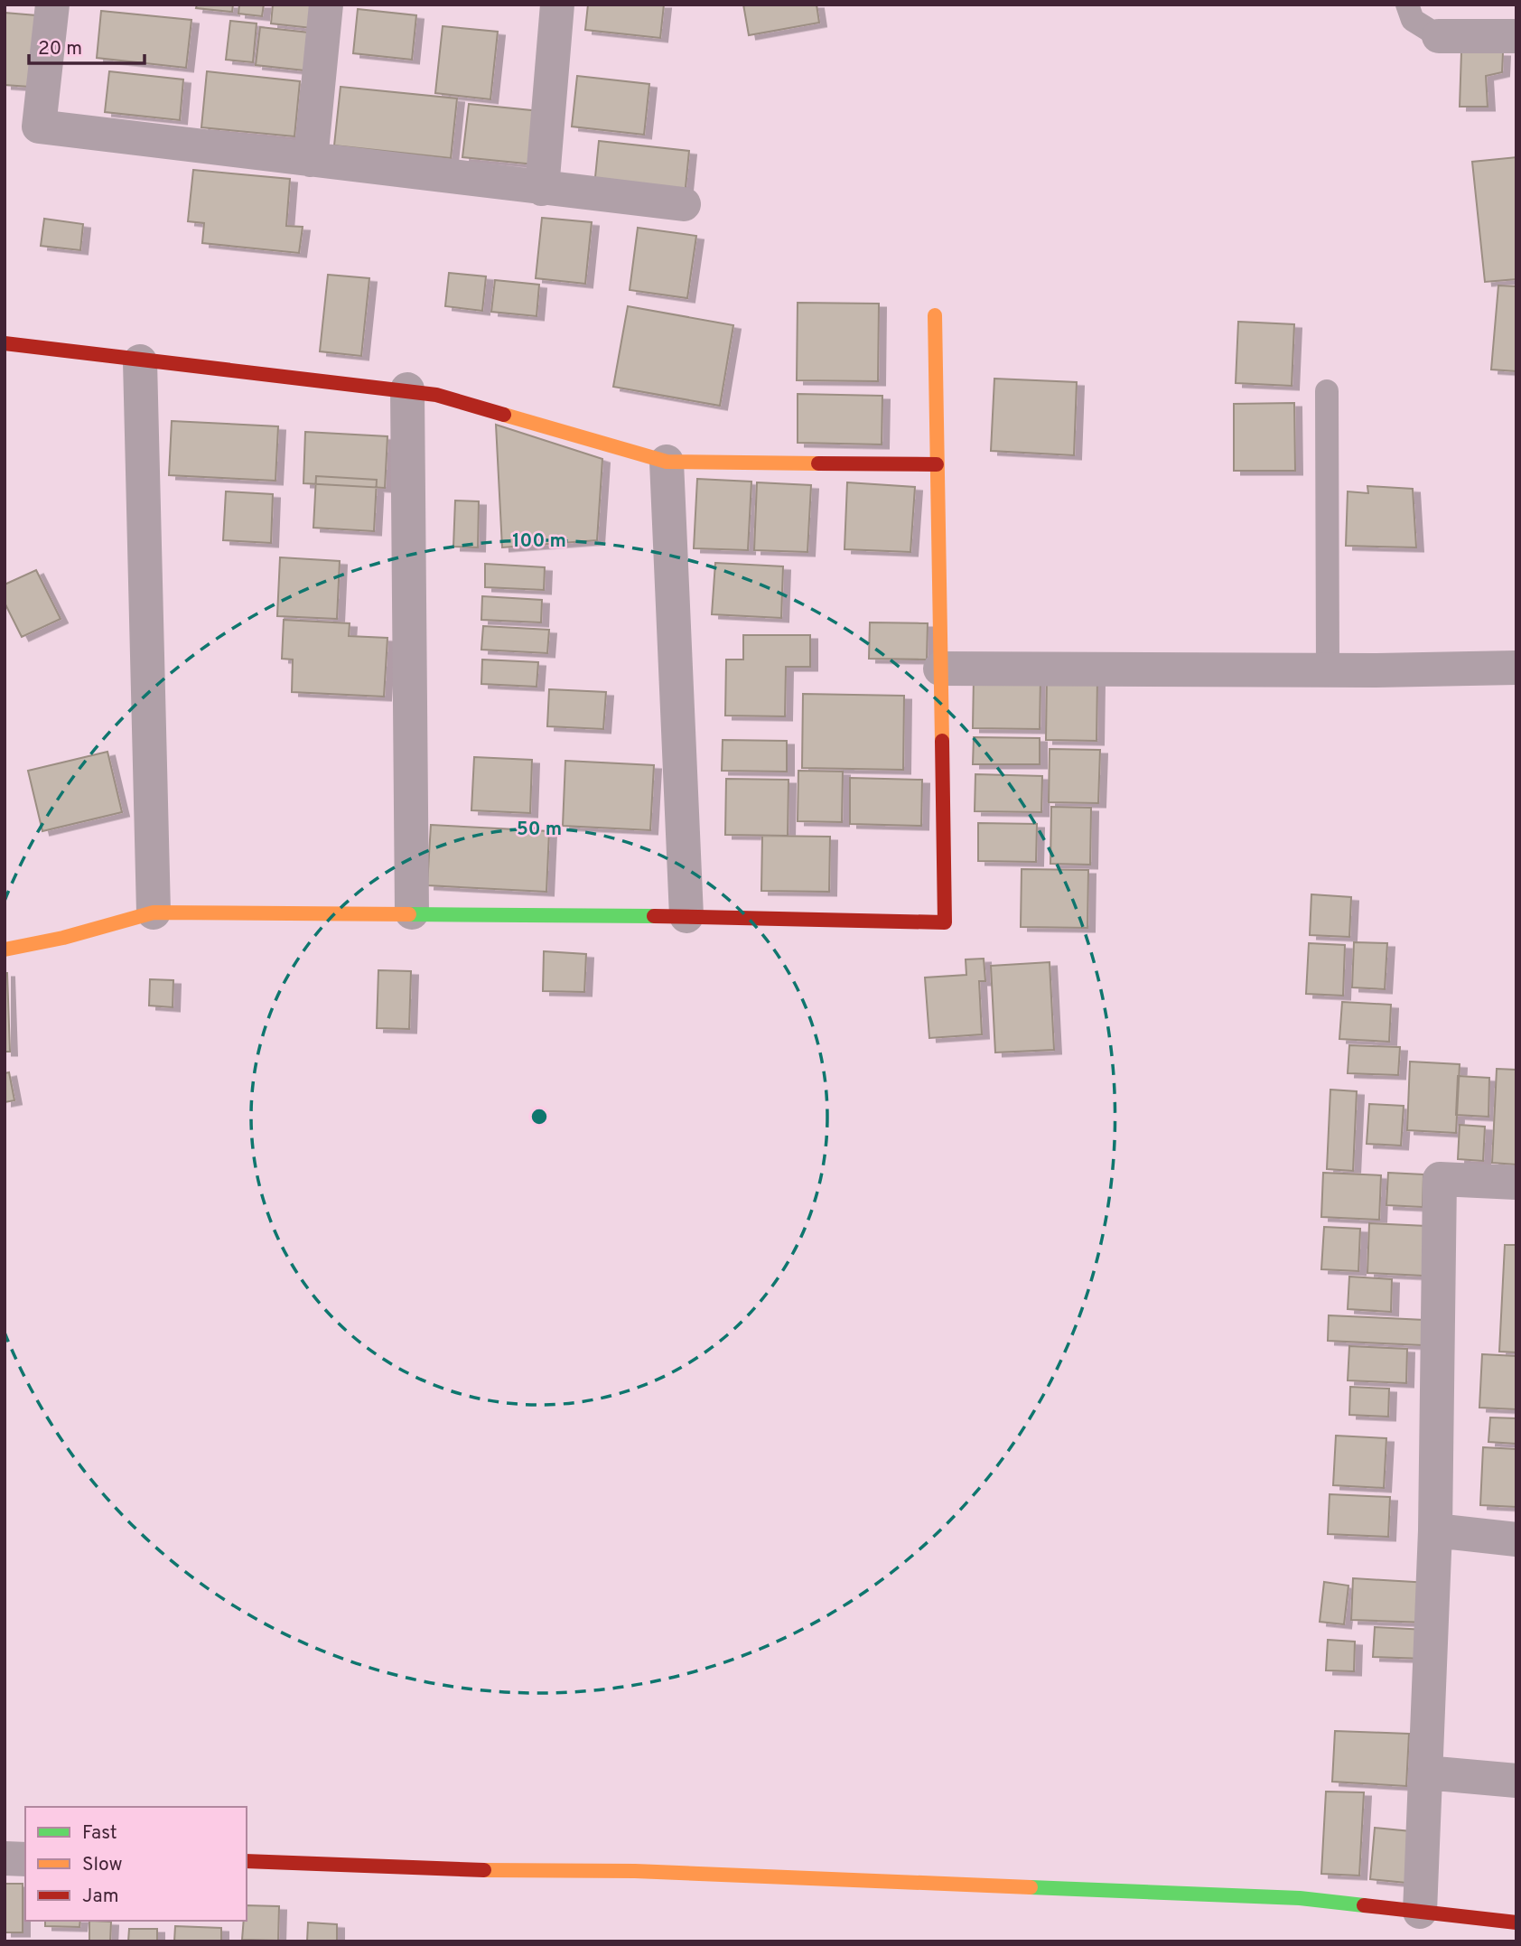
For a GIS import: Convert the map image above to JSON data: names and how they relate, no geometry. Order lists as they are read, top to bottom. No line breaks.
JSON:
{"legend":["Fast","Slow","Jam"],"scale_bar":"20 m","rings":["100 m","50 m"]}
